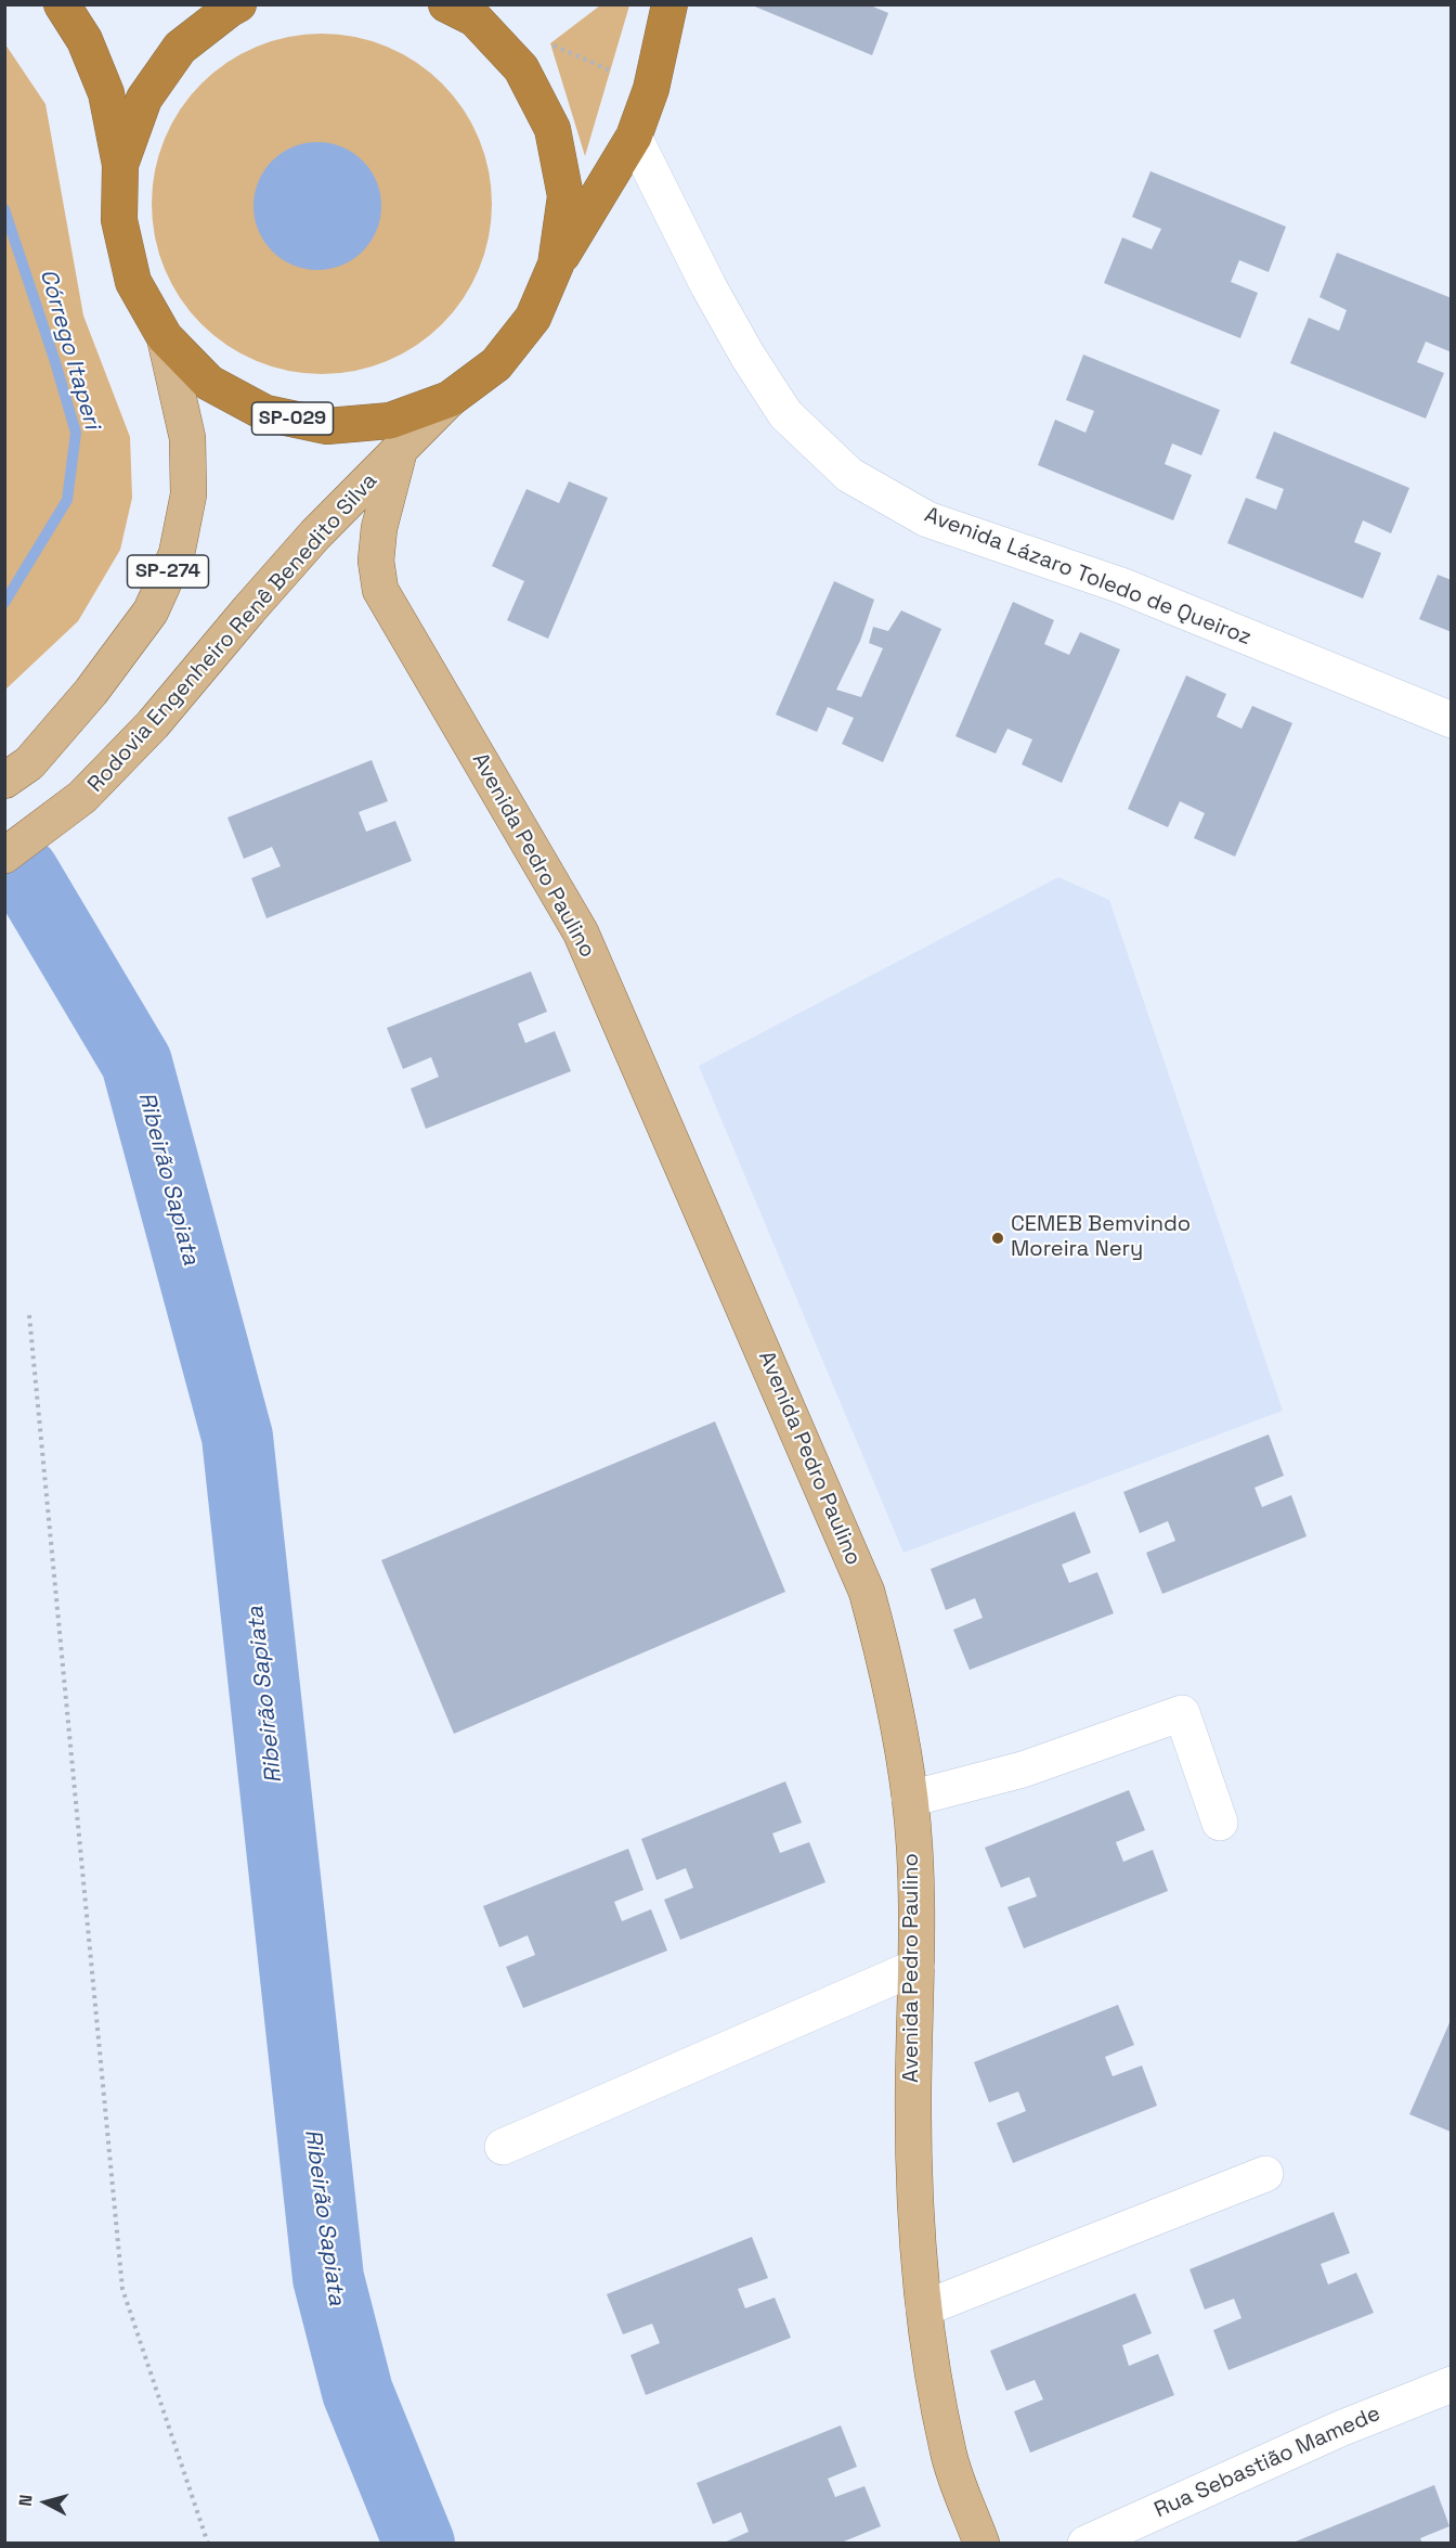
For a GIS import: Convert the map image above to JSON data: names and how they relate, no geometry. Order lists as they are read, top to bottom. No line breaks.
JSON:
{"streets":{"highway":["SP-029"],"main road":["SP-274","Rodovia Engenheiro Renê Benedito Silva","Avenida Pedro Paulino"],"street":["Avenida Lázaro Toledo de Queiroz","Rua Sebastião Mamede"]},"crossings":[["SP-029","SP-274"],["SP-029","Avenida Lázaro Toledo de Queiroz"],["SP-029","Rodovia Engenheiro Renê Benedito Silva"],["Rodovia Engenheiro Renê Benedito Silva","Avenida Pedro Paulino"]],"water":["Córrego Itaperi","Ribeirão Sapiata"],"places":["CEMEB Bemvindo Moreira Nery"],"north":"left"}
